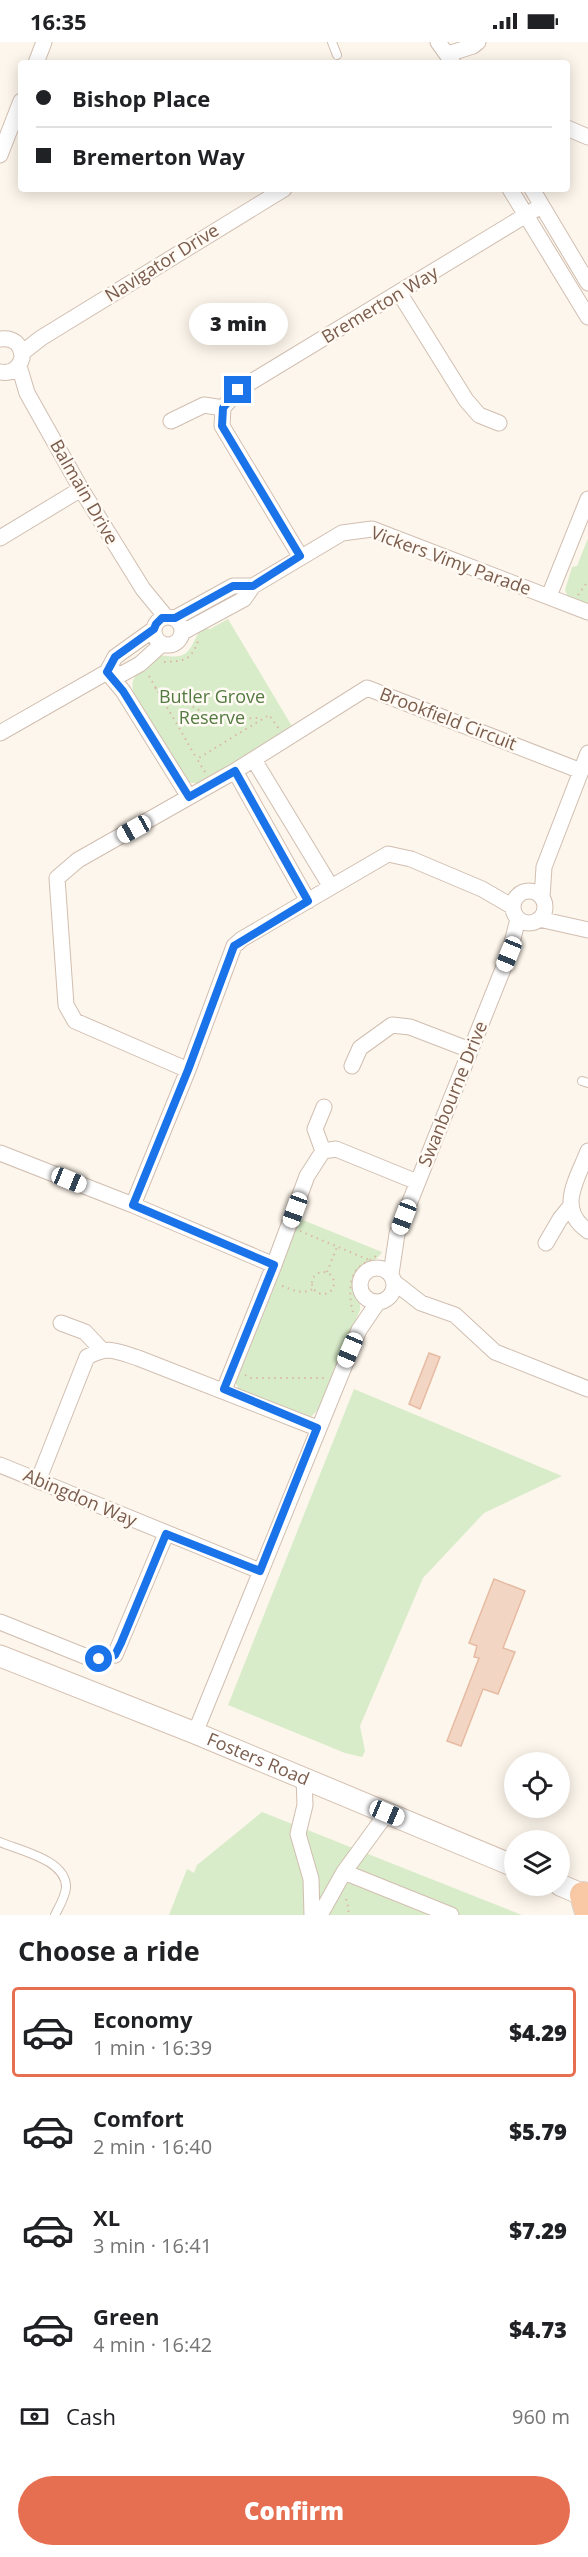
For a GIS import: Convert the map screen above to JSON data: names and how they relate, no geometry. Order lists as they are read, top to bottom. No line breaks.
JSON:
{"streets":{"main road":["Fosters Road"],"street":["Navigator Drive","Bremerton Way","Balmain Drive","Vickers Vimy Parade","Brookfield Circuit","Swanbourne Drive","Abingdon Way"]},"crossings":[["Navigator Drive","Balmain Drive"],["Balmain Drive","Vickers Vimy Parade"],["Brookfield Circuit","Swanbourne Drive"]],"parks":["Butler Grove Reserve"],"page":{"status":"16:35","banner":["Bishop Place","Bremerton Way"],"bubble":"3 min","heading":"Choose a ride","list":[{"name":"Economy","note":"1 min · 16:39","value":"$4.29"},{"name":"Comfort","note":"2 min · 16:40","value":"$5.79"},{"name":"XL","note":"3 min · 16:41","value":"$7.29"},{"name":"Green","note":"4 min · 16:42","value":"$4.73"}],"pay":["Cash","960 m"],"buttons":"Confirm"}}
